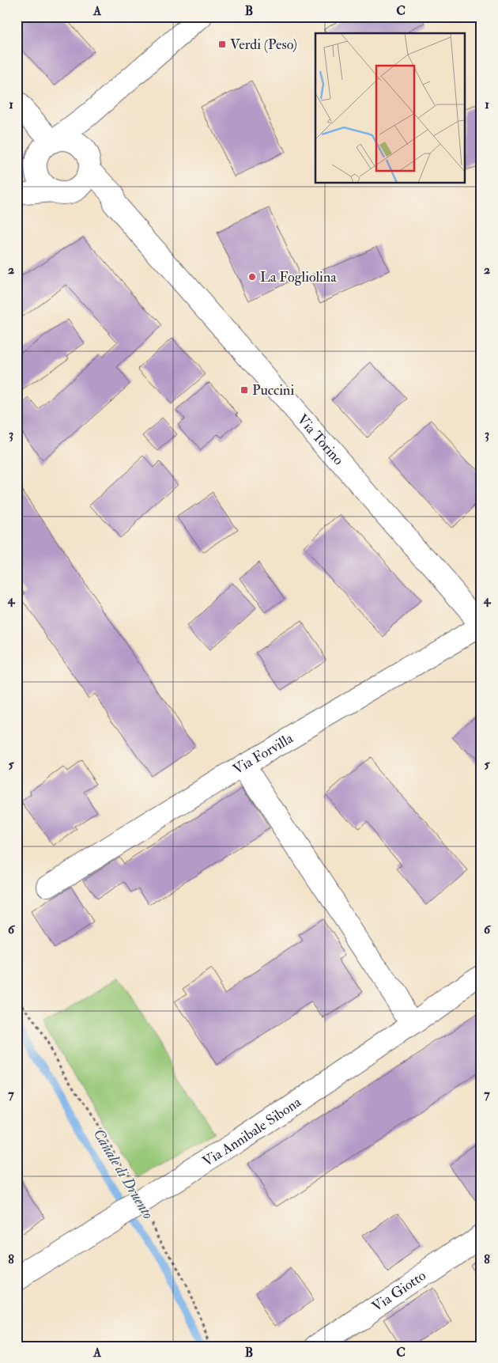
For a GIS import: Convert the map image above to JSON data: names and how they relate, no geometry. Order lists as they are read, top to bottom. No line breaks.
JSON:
{"streets":{"street":["Via Torino","Via Forvilla","Via Annibale Sibona","Via Giotto"]},"crossings":[["Via Torino","Via Forvilla"]],"water":["Canale di Druento"],"places":{"transit":["Verdi (Peso)","Puccini"],"other":["La Fogliolina"]},"grid":{"columns":["A","B","C"],"rows":["1","2","3","4","5","6","7","8"]}}
